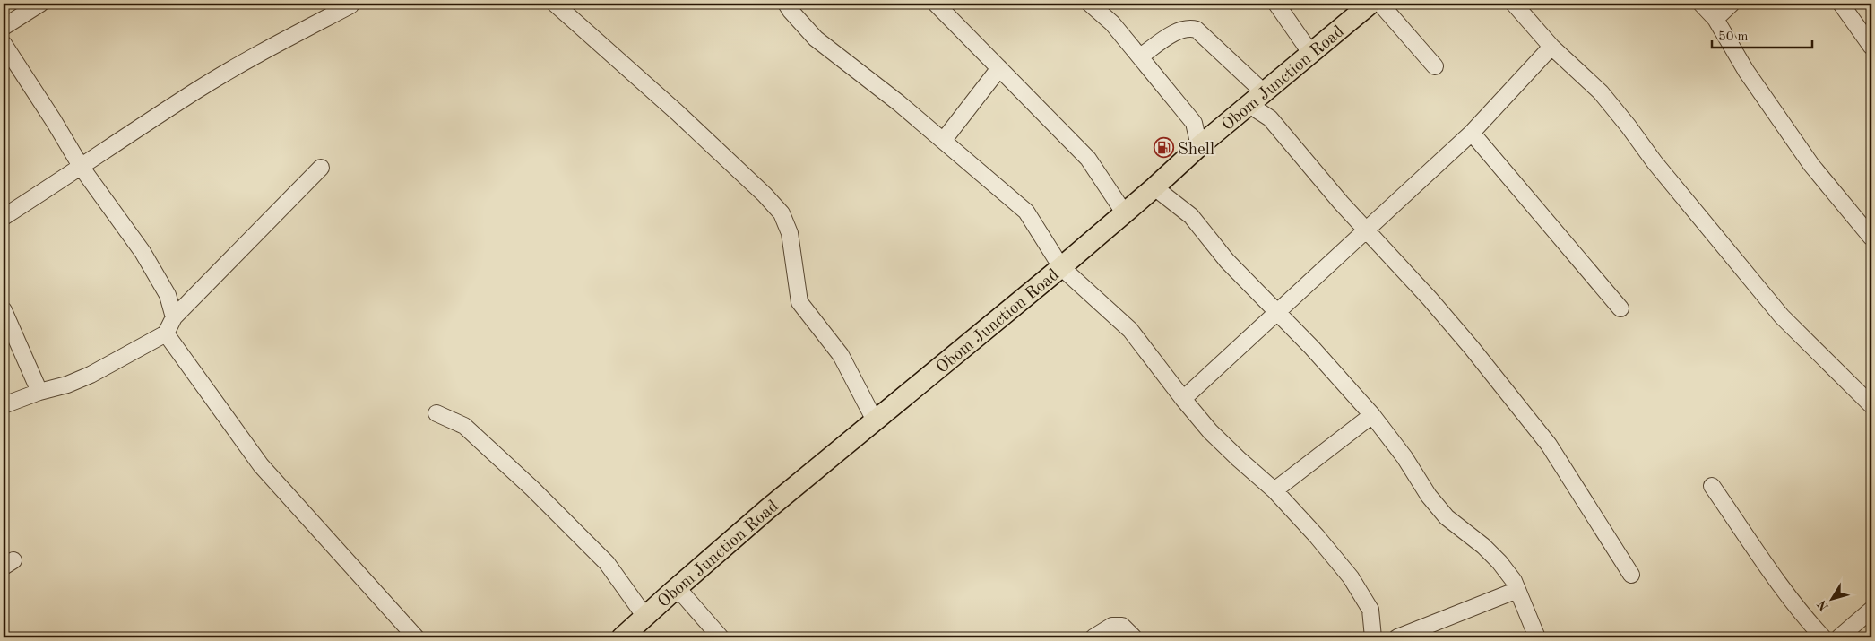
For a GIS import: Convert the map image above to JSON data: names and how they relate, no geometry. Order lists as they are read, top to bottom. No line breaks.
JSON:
{"streets":{"main road":["Obom Junction Road"]},"places":{"fuel station":["Shell"]},"scale_bar":"50 m","north":"bottom left"}
